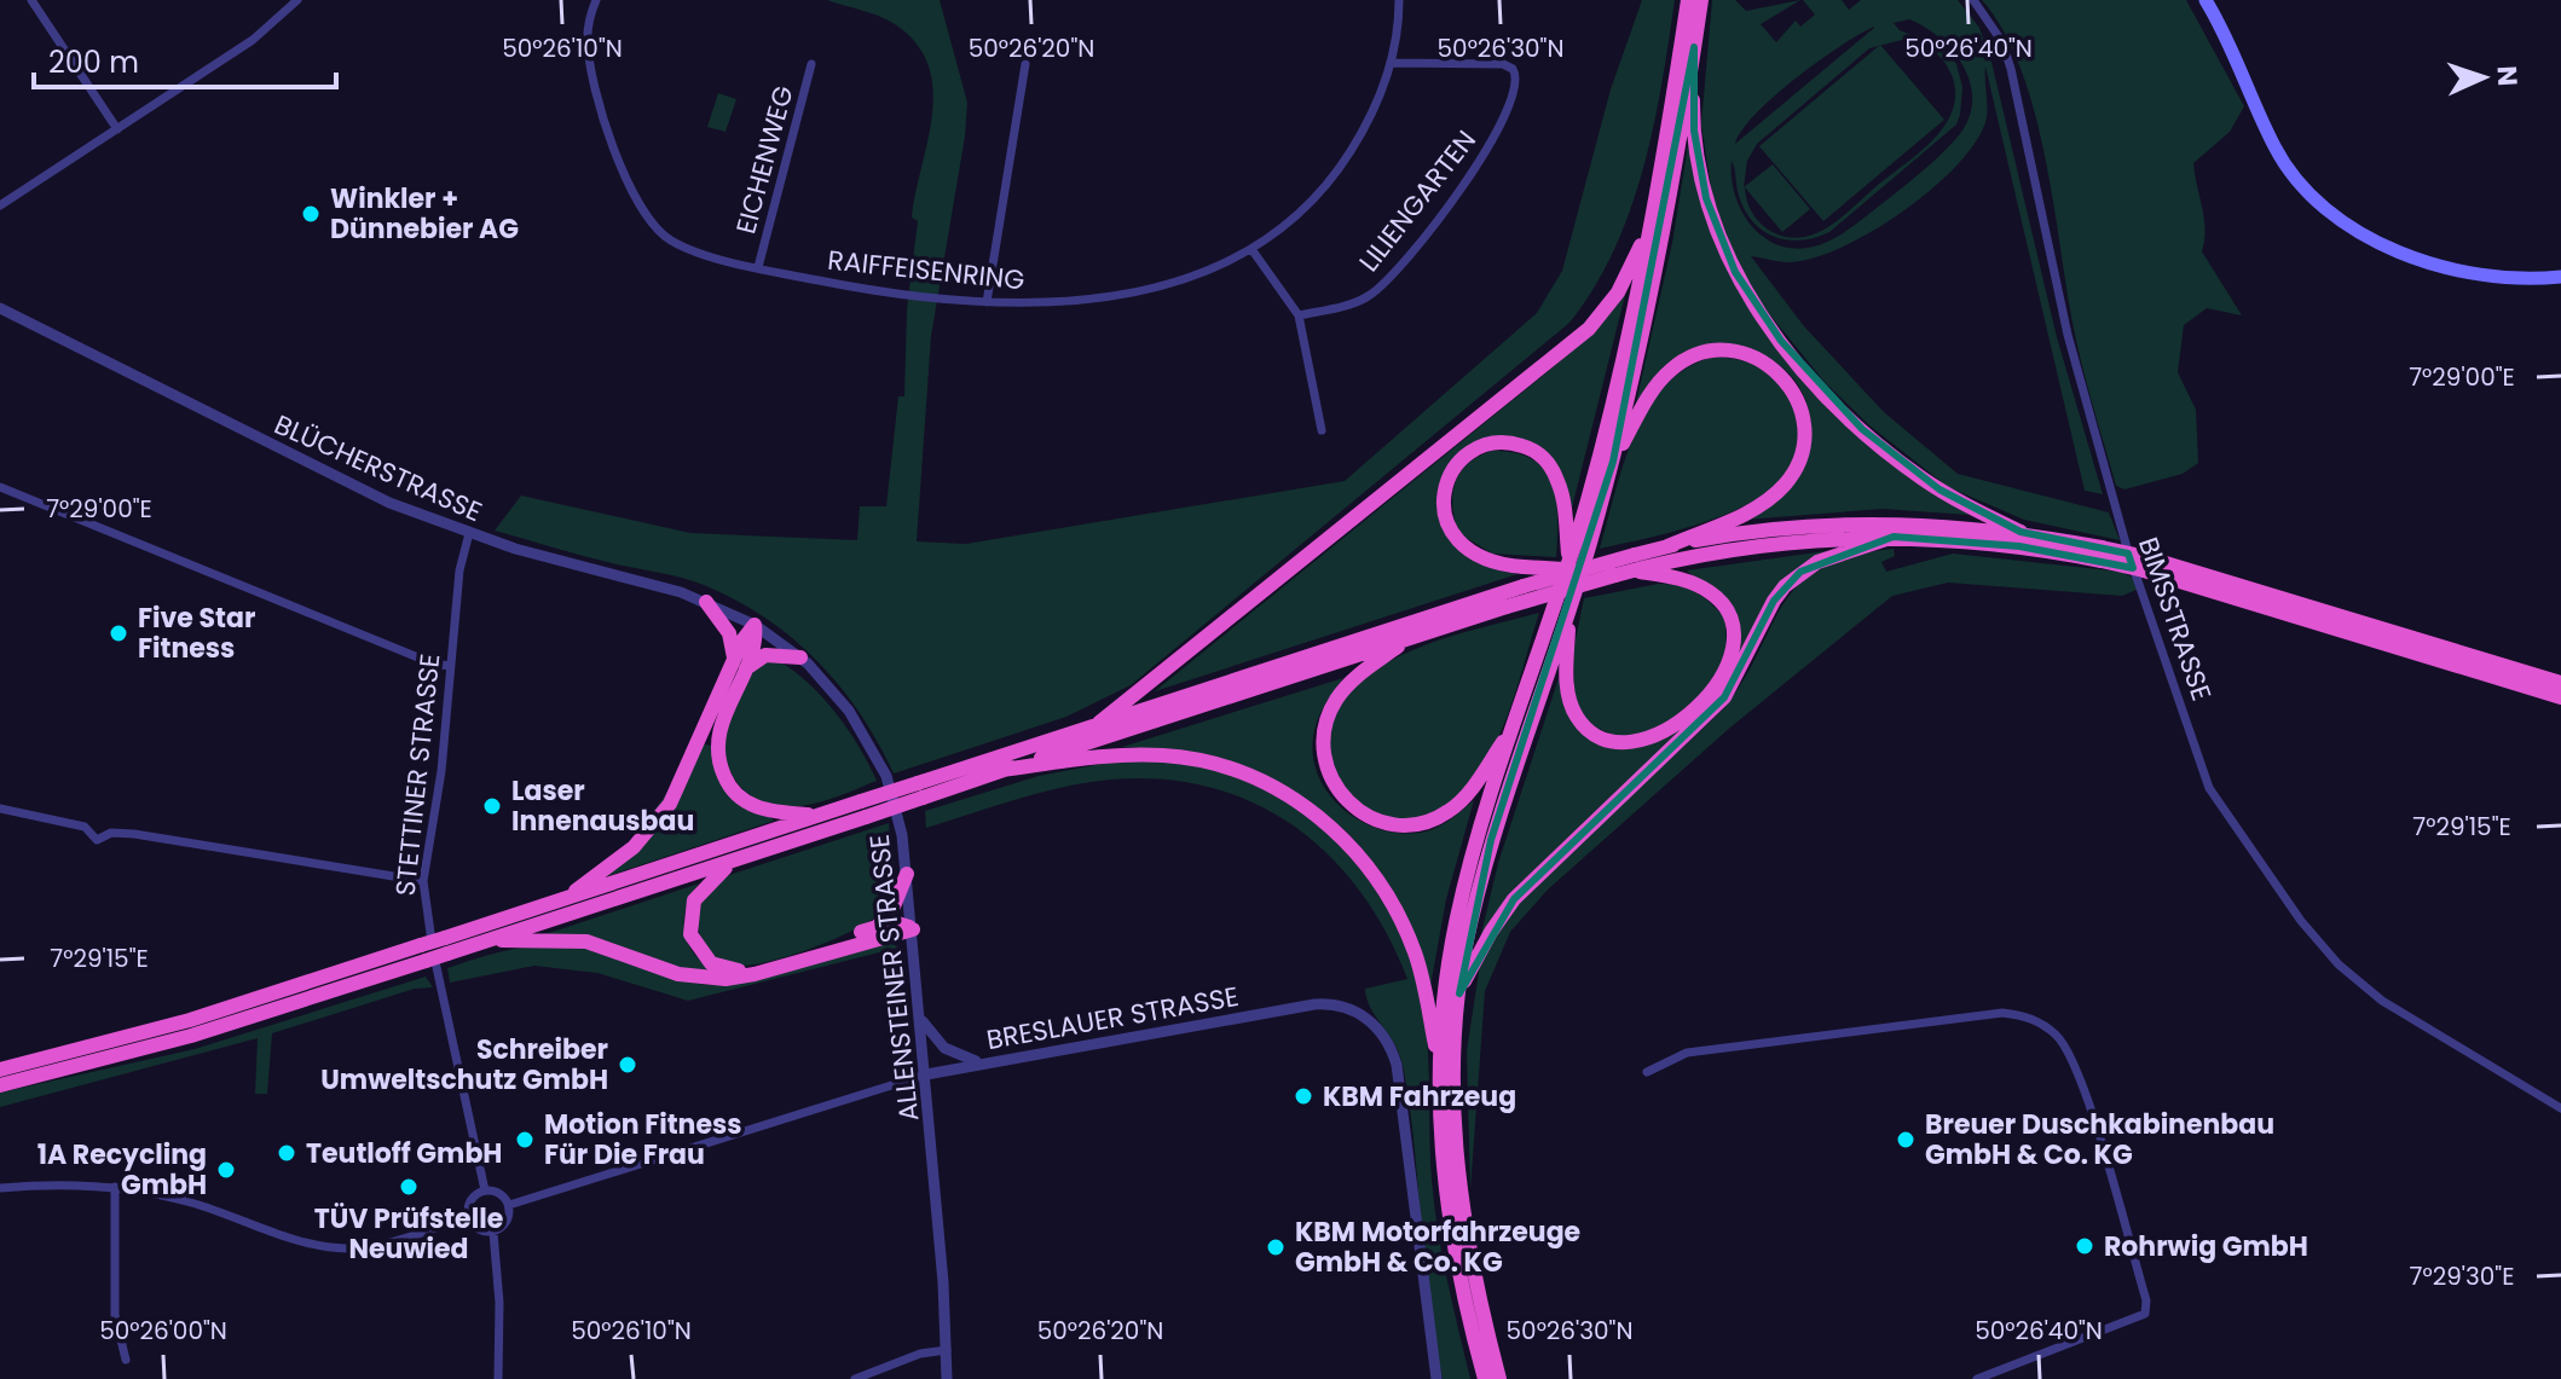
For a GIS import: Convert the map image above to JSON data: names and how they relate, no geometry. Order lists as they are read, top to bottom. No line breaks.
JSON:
{"streets":{"street":["EICHENWEG","LILIENGARTEN","RAIFFEISENRING","BLÜCHERSTRASSE","BIMSSTRASSE","STETTINER STRASSE","ALLENSTEINER STRASSE","BRESLAUER STRASSE"]},"crossings":[["EICHENWEG","RAIFFEISENRING"],["LILIENGARTEN","RAIFFEISENRING"],["BLÜCHERSTRASSE","STETTINER STRASSE"],["BLÜCHERSTRASSE","ALLENSTEINER STRASSE"],["STETTINER STRASSE","BRESLAUER STRASSE"],["ALLENSTEINER STRASSE","BRESLAUER STRASSE"]],"places":["Winkler + Dünnebier AG","Five Star Fitness","Laser Innenausbau","Schreiber Umweltschutz GmbH","KBM Fahrzeug","Motion Fitness Für Die Frau","Breuer Duschkabinenbau GmbH & Co. KG","Teutloff GmbH","1A Recycling GmbH","TÜV Prüfstelle Neuwied","Rohrwig GmbH","KBM Motorfahrzeuge GmbH & Co. KG"],"scale_bar":"200 m","north":"right","coordinates":["50°26'10\"N","50°26'20\"N","50°26'30\"N","50°26'40\"N","7°29'00\"E","7°29'15\"E","7°29'30\"E","50°26'00\"N"]}
